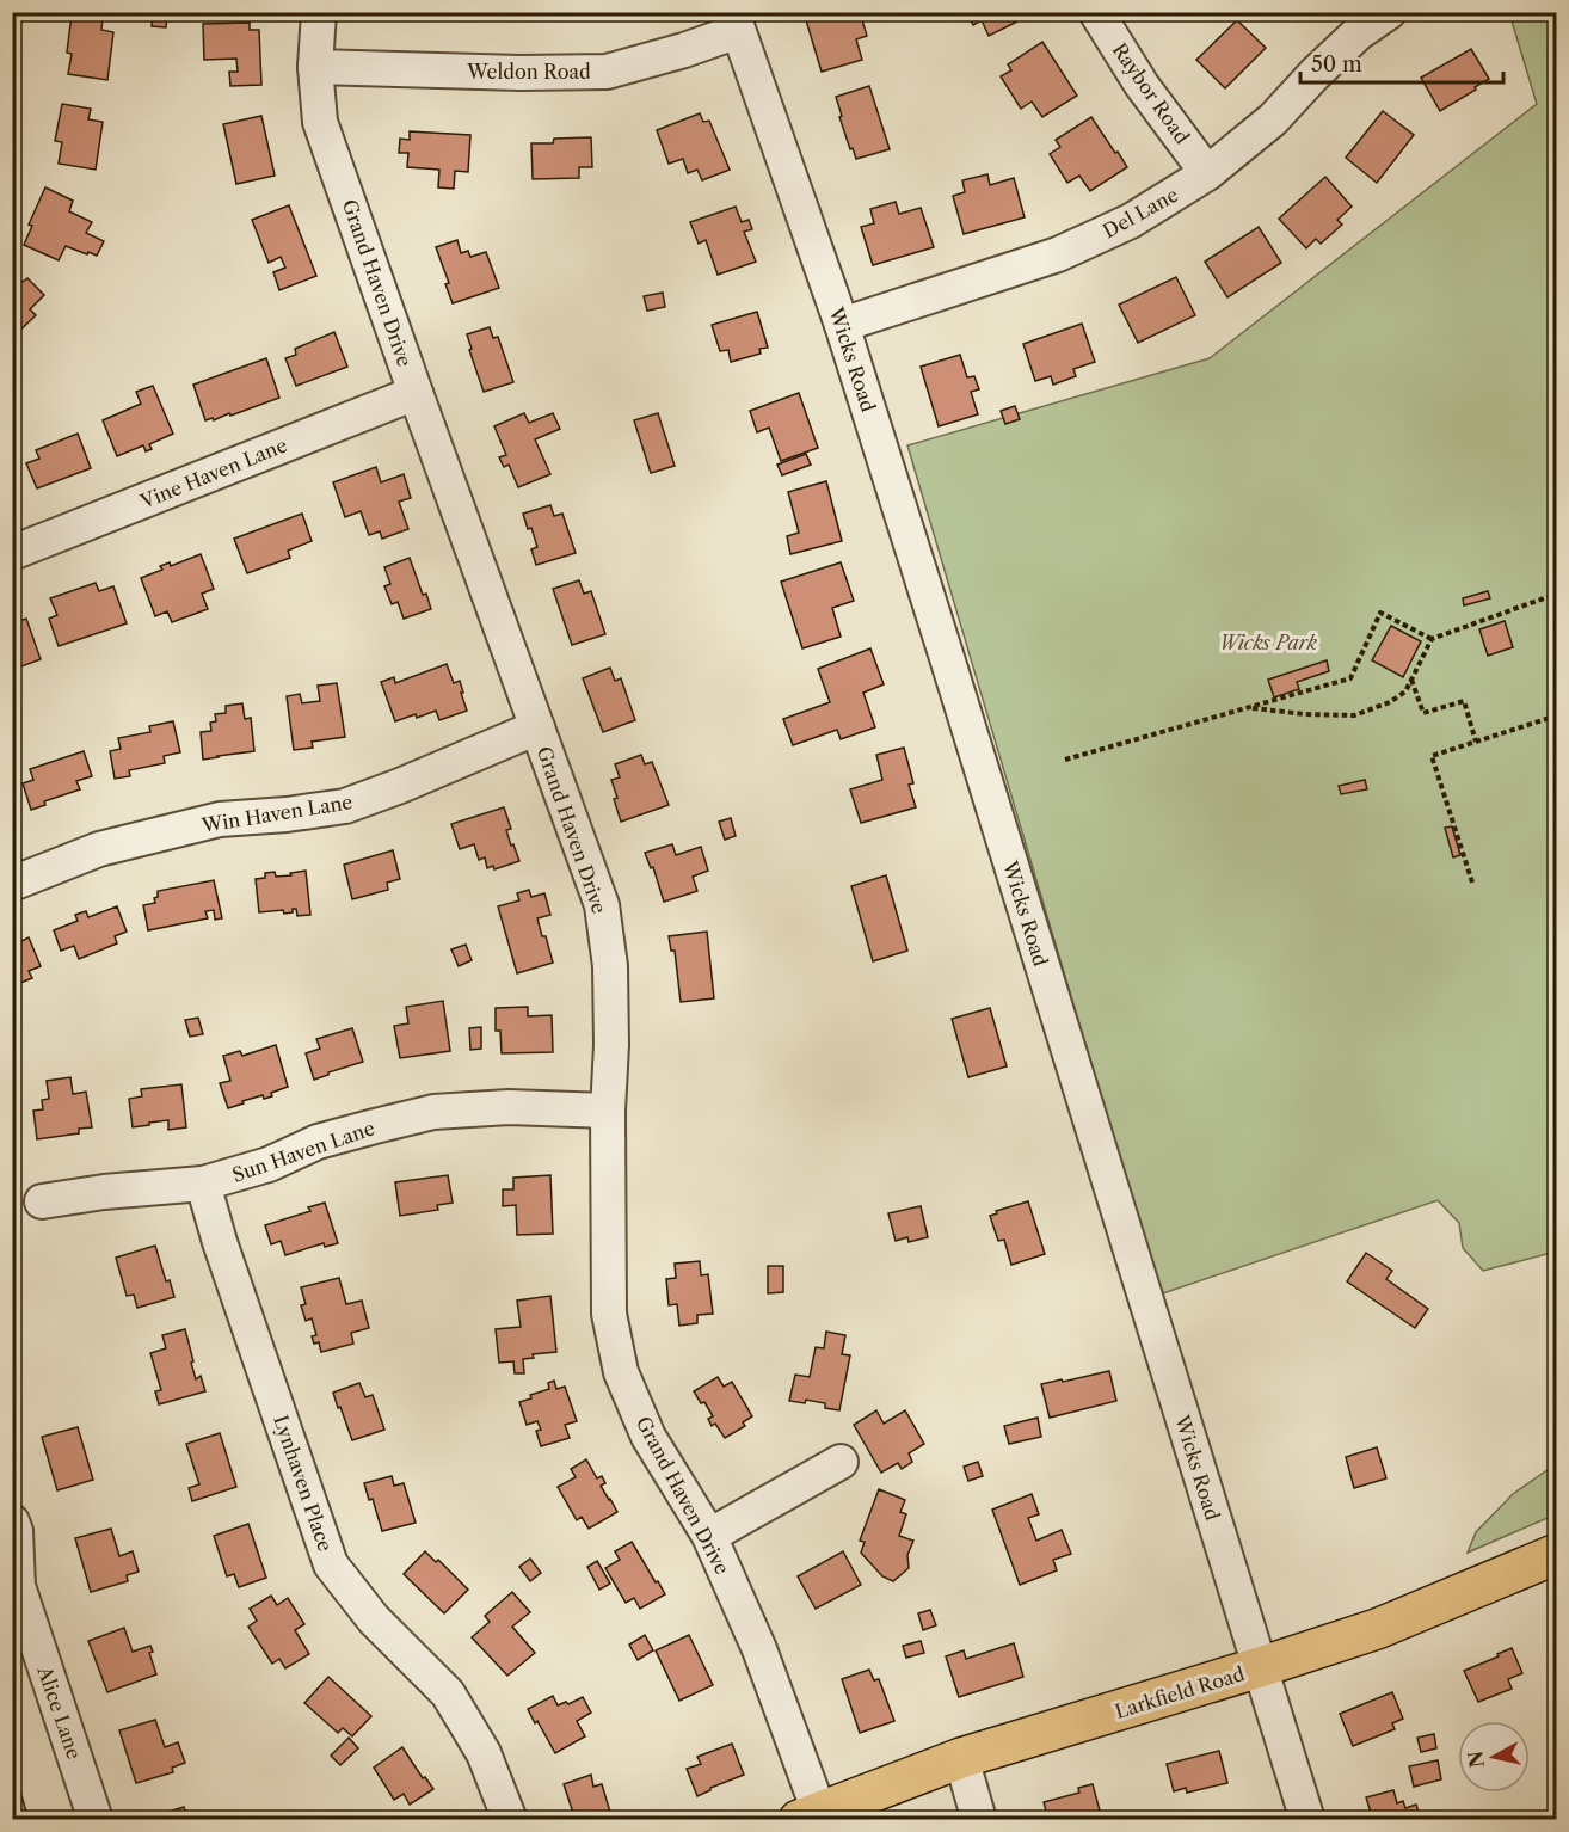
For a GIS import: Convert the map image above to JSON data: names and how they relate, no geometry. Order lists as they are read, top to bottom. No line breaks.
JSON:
{"streets":{"main road":["Larkfield Road"],"street":["Weldon Road","Raybor Road","Del Lane","Grand Haven Drive","Wicks Road","Vine Haven Lane","Win Haven Lane","Sun Haven Lane","Lynhaven Place","Alice Lane"]},"crossings":[["Weldon Road","Grand Haven Drive"],["Weldon Road","Wicks Road"],["Raybor Road","Del Lane"],["Del Lane","Wicks Road"],["Grand Haven Drive","Vine Haven Lane"],["Grand Haven Drive","Win Haven Lane"],["Grand Haven Drive","Sun Haven Lane"],["Grand Haven Drive","Larkfield Road"],["Wicks Road","Larkfield Road"],["Sun Haven Lane","Lynhaven Place"]],"parks":["Wicks Park"],"scale_bar":"50 m","north":"left"}
